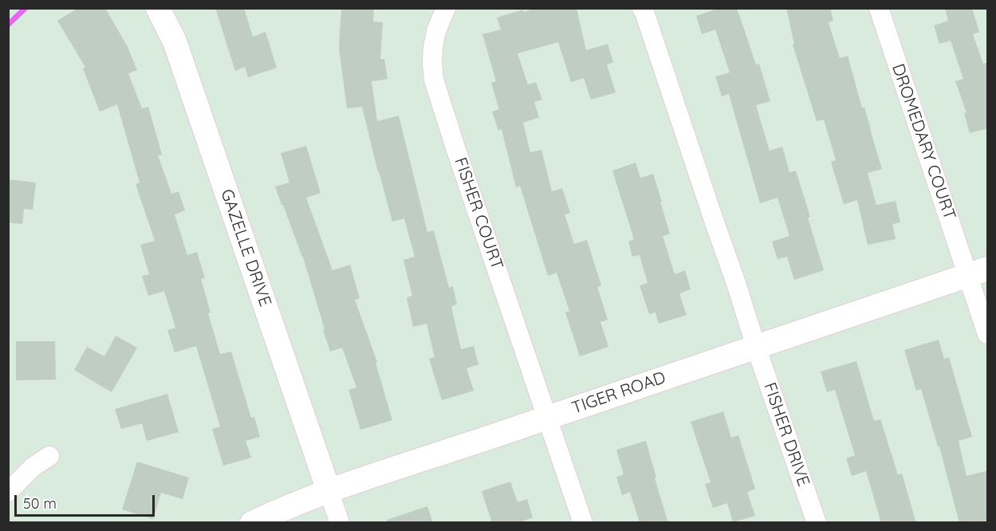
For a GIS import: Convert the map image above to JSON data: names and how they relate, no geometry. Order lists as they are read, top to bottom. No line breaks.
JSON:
{"streets":{"street":["DROMEDARY COURT","FISHER COURT","GAZELLE DRIVE","TIGER ROAD","FISHER DRIVE"]},"crossings":[["DROMEDARY COURT","TIGER ROAD"],["FISHER COURT","TIGER ROAD"],["GAZELLE DRIVE","TIGER ROAD"],["TIGER ROAD","FISHER DRIVE"]],"scale_bar":"50 m"}
